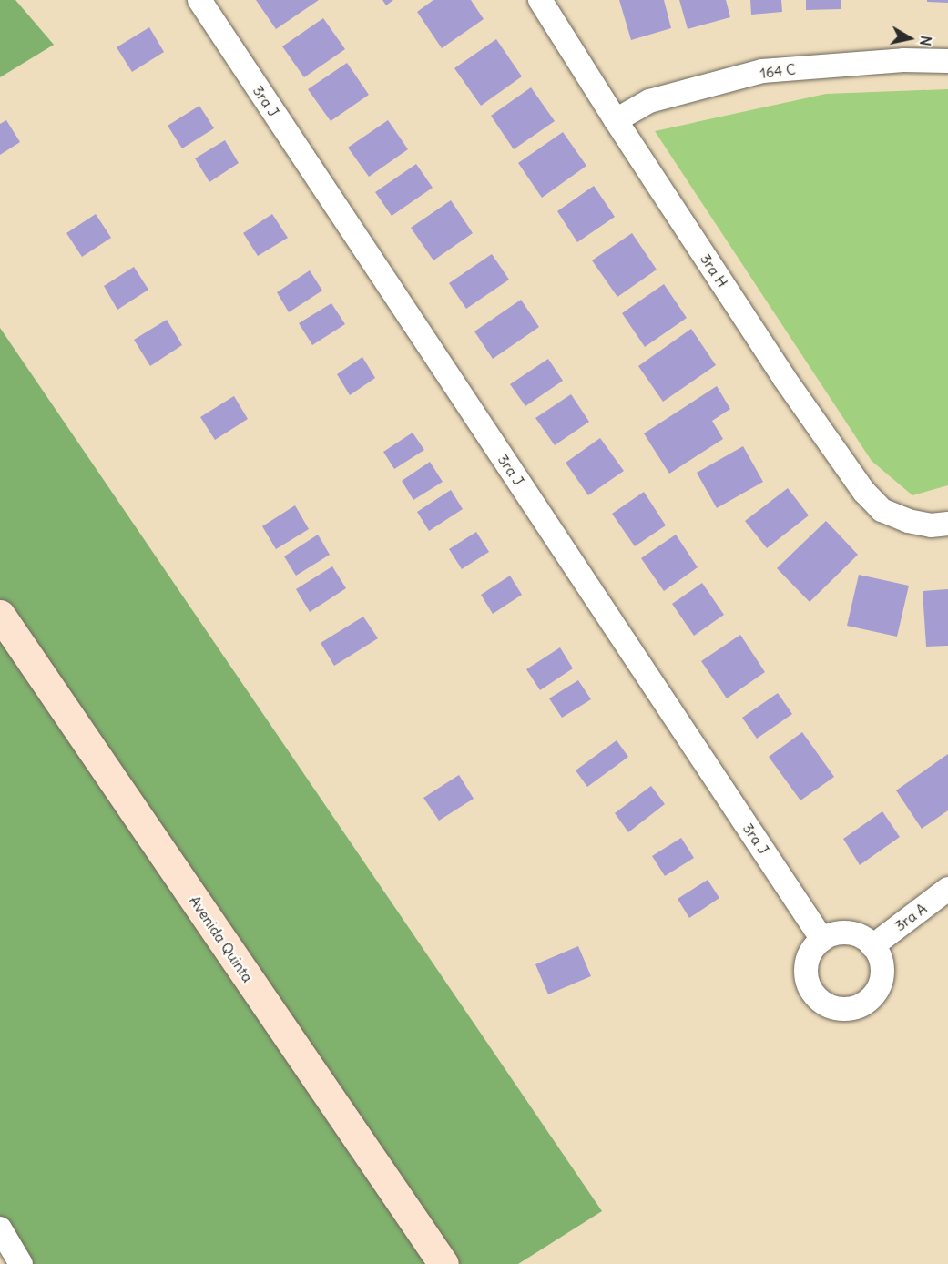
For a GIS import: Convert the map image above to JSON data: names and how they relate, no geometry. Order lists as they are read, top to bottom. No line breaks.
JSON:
{"streets":{"main road":["Avenida Quinta"],"street":["164 C","3ra J","3ra H","3ra A"]},"crossings":[["164 C","3ra H"],["3ra J","3ra A"]],"north":"right"}
